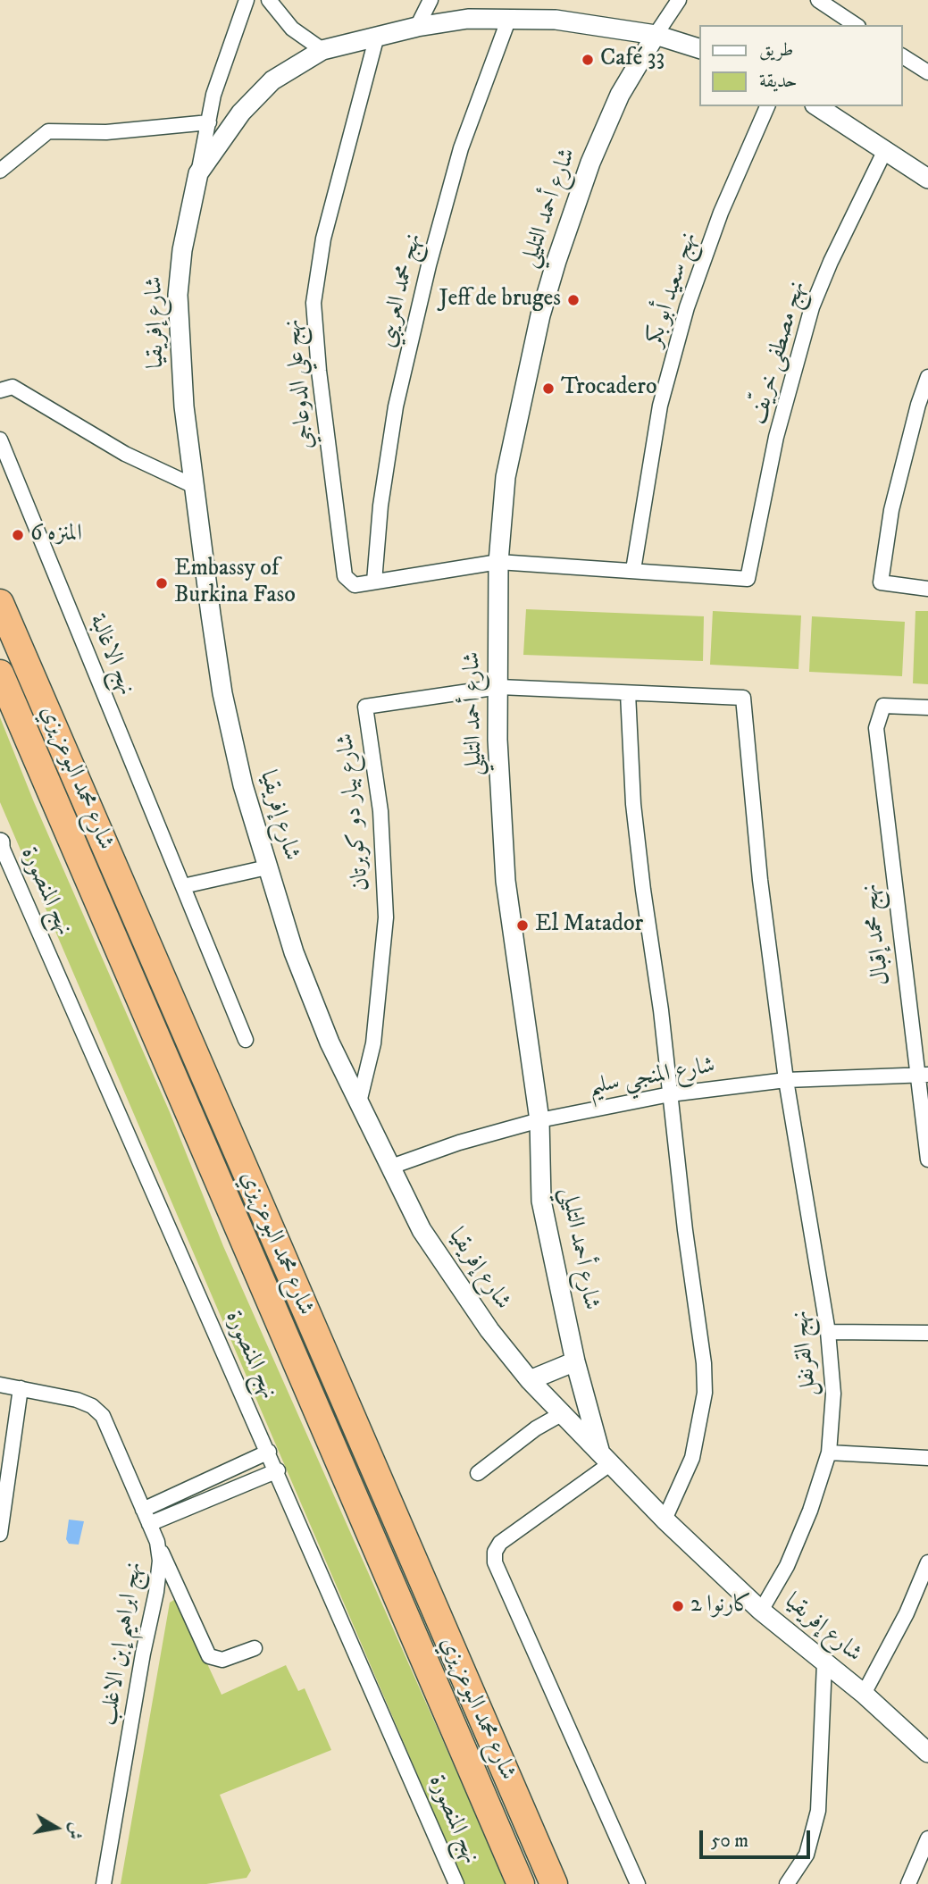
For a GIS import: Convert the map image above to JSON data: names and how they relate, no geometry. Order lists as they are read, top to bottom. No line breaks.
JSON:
{"streets":{"highway":["شارع محمد البوعزيزي"],"street":["شارع أحمد التليلي","نهج سعيد أبو بكر","نهج محمد العريبي","شارع إفريقيا","نهج مصطفى خريّف","نهج علي الدوعاجي","نهج الاغالبة","شارع بيار دو كوبرتان","نهج المنصورة","نهج محمد إقبال","شارع المنجي سليم","نهج القرنفل","نهج ابراهيم إبن الاغلب"]},"crossings":[["شارع أحمد التليلي","شارع إفريقيا"],["شارع أحمد التليلي","نهج علي الدوعاجي"],["شارع أحمد التليلي","شارع بيار دو كوبرتان"],["شارع أحمد التليلي","شارع المنجي سليم"],["نهج سعيد أبو بكر","نهج علي الدوعاجي"],["نهج محمد العريبي","شارع إفريقيا"],["نهج محمد العريبي","نهج علي الدوعاجي"],["شارع إفريقيا","نهج علي الدوعاجي"],["شارع إفريقيا","شارع بيار دو كوبرتان"],["شارع إفريقيا","شارع المنجي سليم"],["شارع إفريقيا","نهج القرنفل"],["نهج مصطفى خريّف","نهج علي الدوعاجي"],["شارع بيار دو كوبرتان","نهج القرنفل"],["نهج محمد إقبال","شارع المنجي سليم"],["شارع المنجي سليم","نهج القرنفل"]],"places":["Café 33","Jeff de bruges","Trocadero","المنزه 6","Embassy of Burkina Faso","El Matador","كارنوا 2"],"legend":["طريق","حديقة"],"scale_bar":"50 m","north":"right"}
